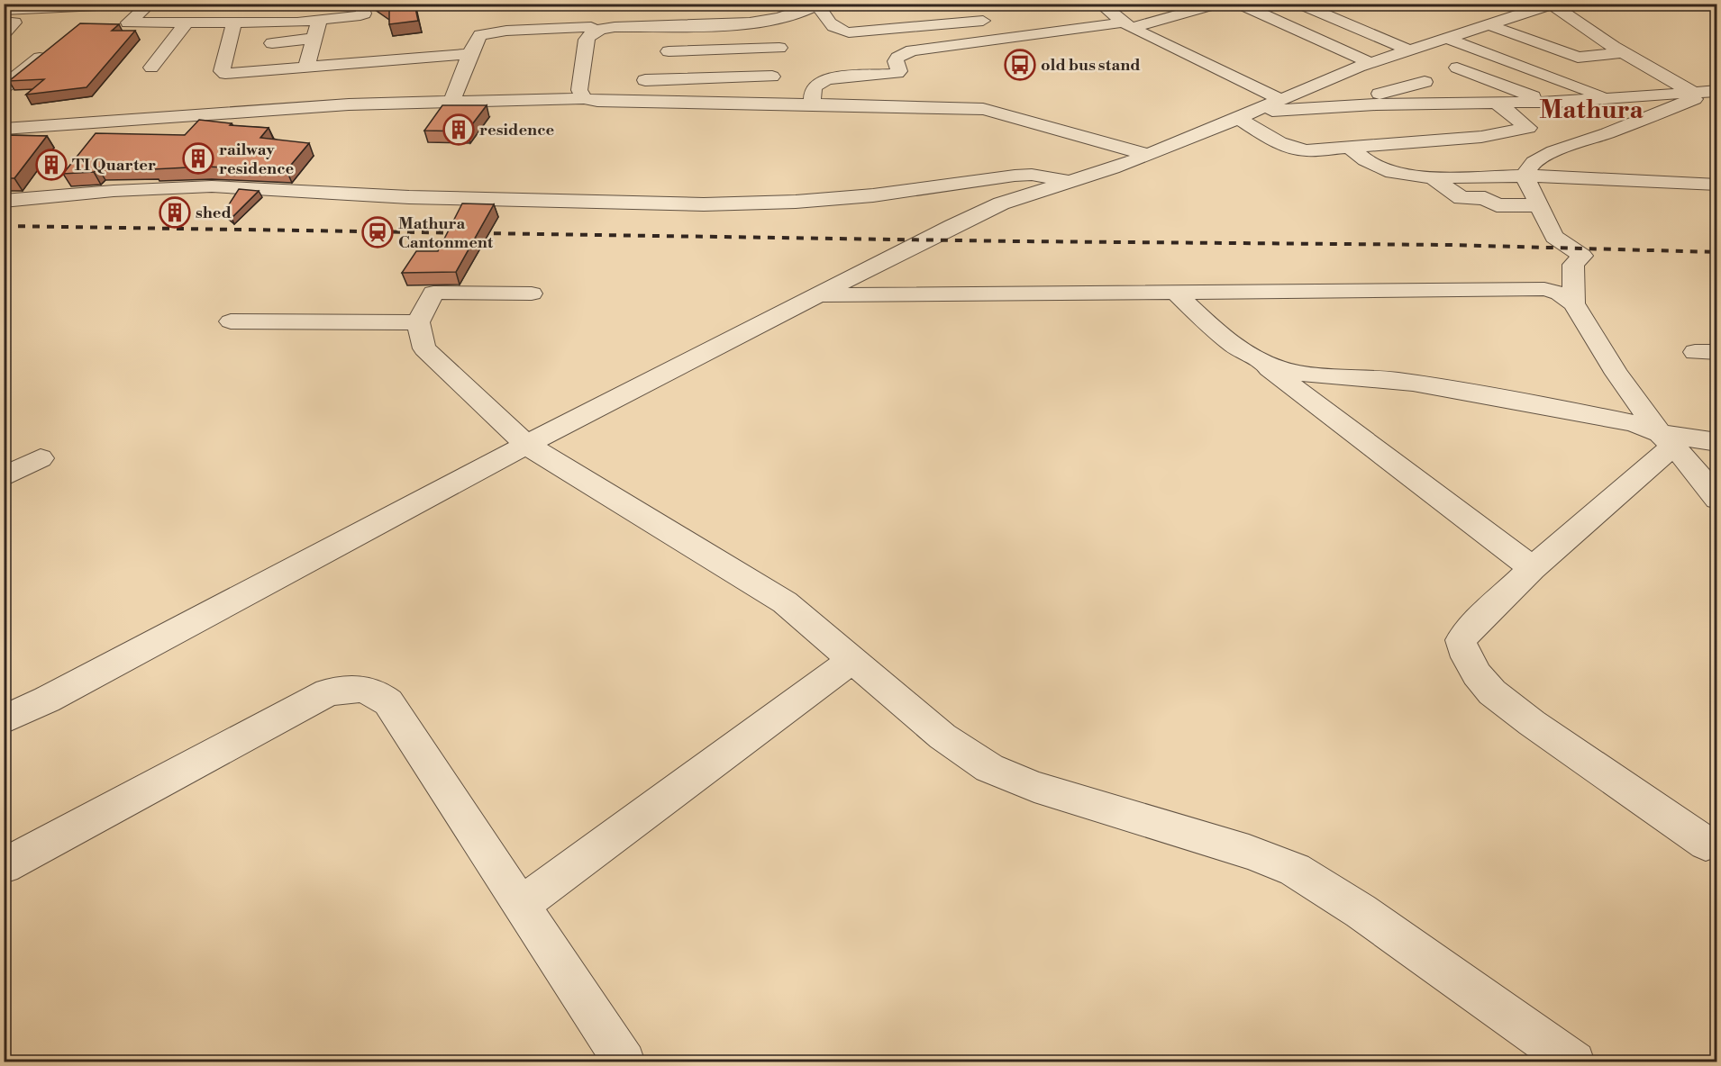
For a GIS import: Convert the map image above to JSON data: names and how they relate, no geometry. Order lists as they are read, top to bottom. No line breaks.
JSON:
{"districts":["Mathura"],"places":{"bus stop":["old bus stand"],"building":["residence","railway residence","TI Quarter","shed"],"station":["Mathura Cantonment"]}}
